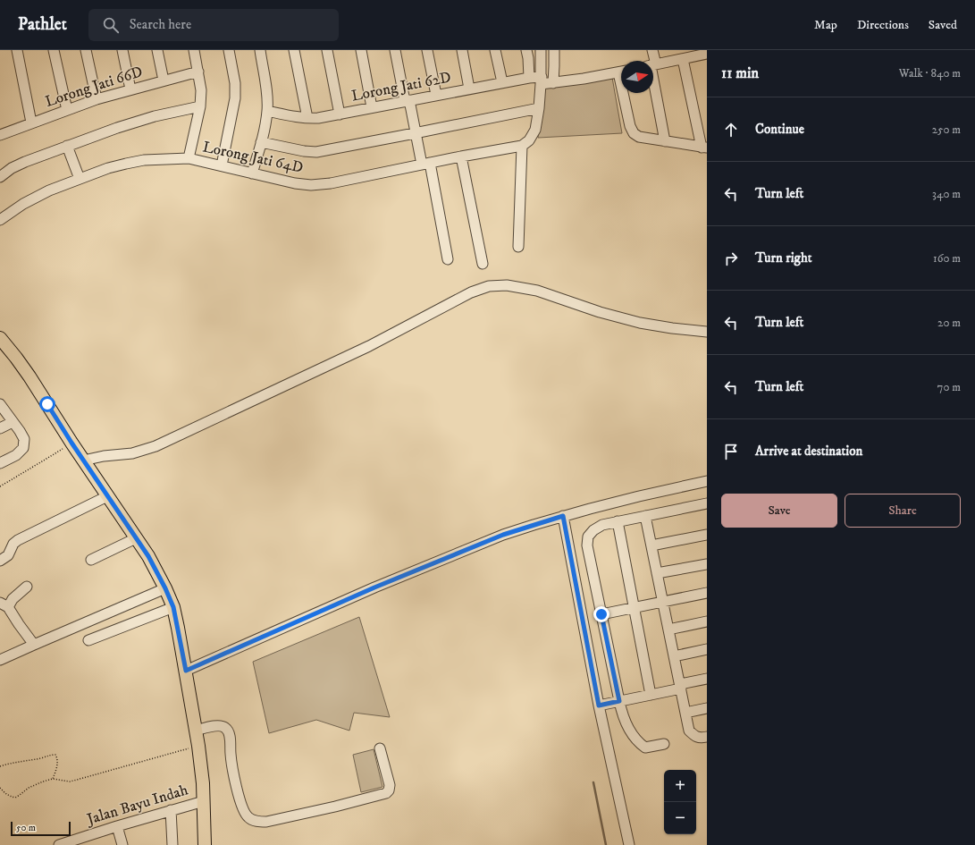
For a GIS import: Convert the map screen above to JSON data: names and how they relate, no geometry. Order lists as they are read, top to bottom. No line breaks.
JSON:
{"streets":{"street":["Lorong Jati 66D","Lorong Jati 62D","Lorong Jati 64D","Jalan Bayu Indah"]},"scale_bar":"50 m","north":"right","page":{"header":"Pathlet","search":"Search here","nav":["Map","Directions","Saved"],"heading":["11 min","Walk · 840 m"],"list":[["Continue","250 m"],["Turn left","340 m"],["Turn right","160 m"],["Turn left","20 m"],["Turn left","70 m"],"Arrive at destination"],"buttons":["Save","Share"],"map_buttons":["+","−"],"scale":"50 m"}}
